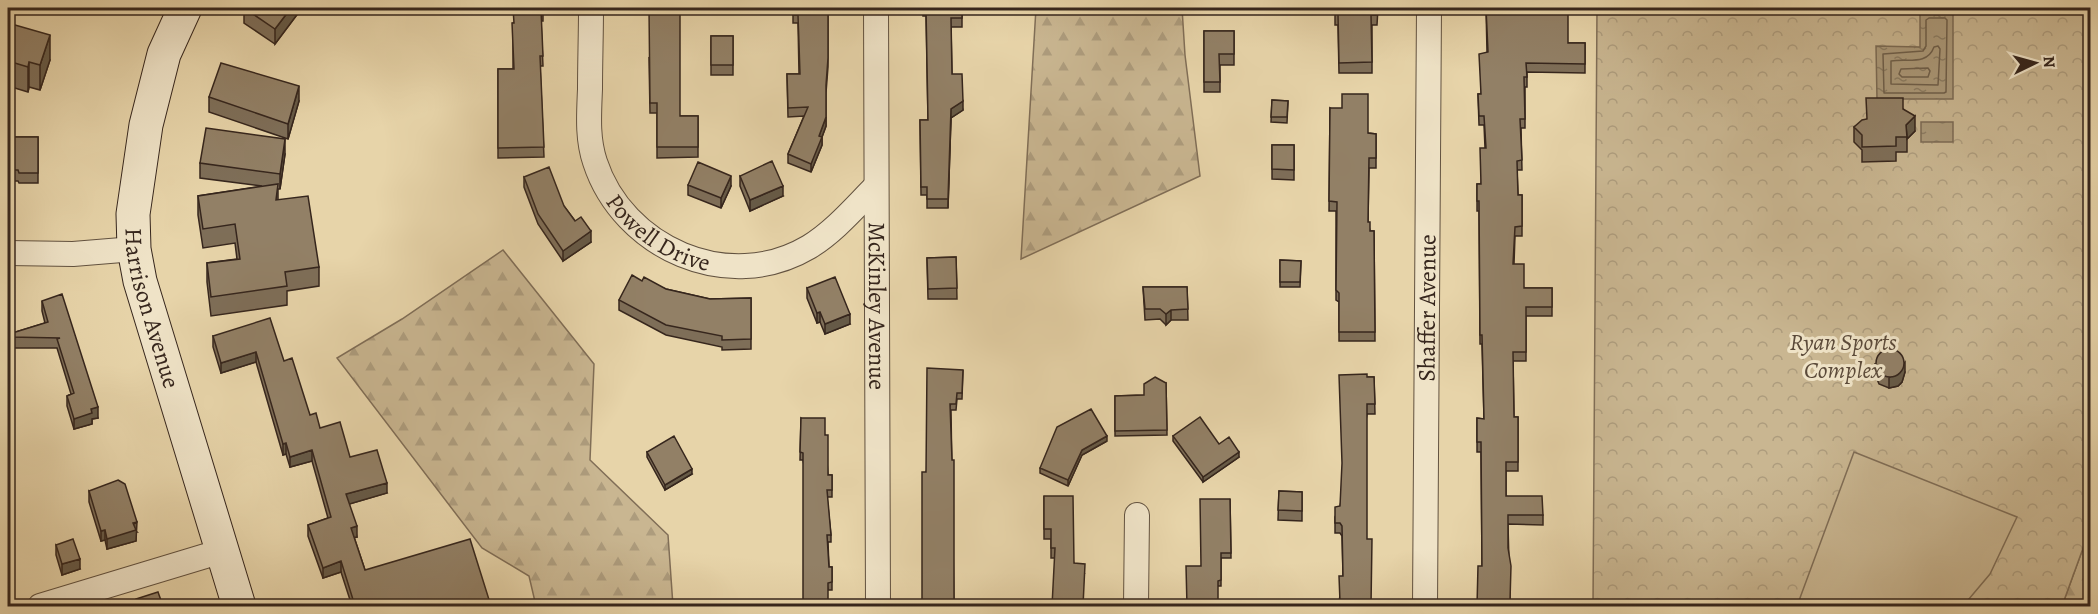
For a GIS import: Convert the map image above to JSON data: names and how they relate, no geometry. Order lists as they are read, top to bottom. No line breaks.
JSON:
{"streets":{"main road":["Harrison Avenue"],"street":["Powell Drive","McKinley Avenue","Shaffer Avenue"]},"crossings":[["Powell Drive","McKinley Avenue"]],"parks":["Ryan Sports Complex"],"north":"right"}
